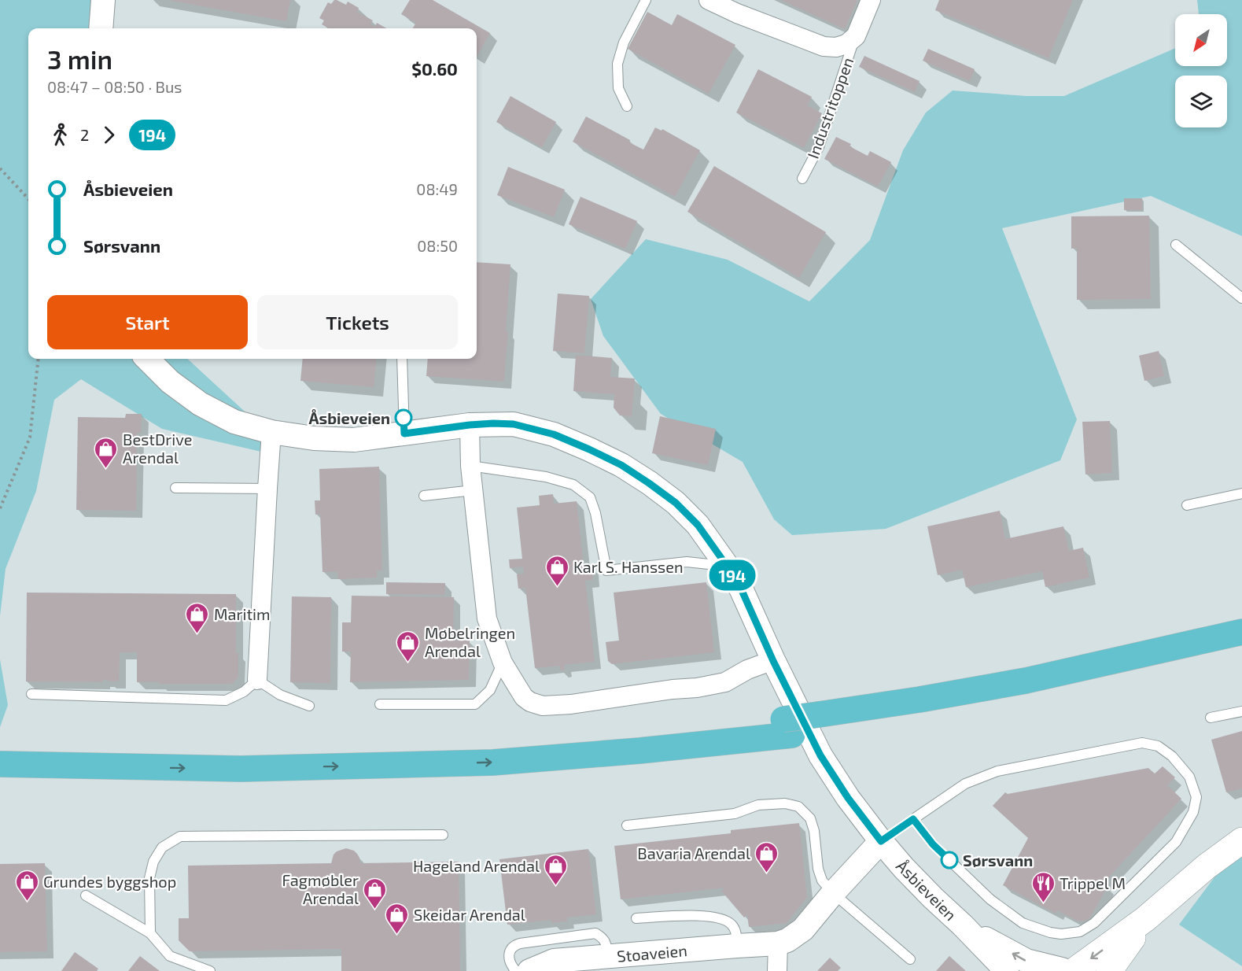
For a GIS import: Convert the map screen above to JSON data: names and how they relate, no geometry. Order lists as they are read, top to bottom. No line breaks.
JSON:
{"streets":{"street":["Industritoppen","Åsbieveien","Stoaveien"]},"crossings":[["Åsbieveien","Stoaveien"]],"places":{"other":["Åsbieveien","Sørsvann"],"shop":["BestDrive Arendal","Karl S. Hanssen","Maritim","Møbelringen Arendal","Bavaria Arendal","Hageland Arendal","Grundes byggshop","Fagmøbler Arendal","Skeidar Arendal"],"restaurant":["Trippel M"]},"lines":["bus line 194"],"north":"bottom left","page":{"on_map":"194","heading":["3 min","08:47 – 08:50 · Bus","$0.60"],"legs":["2","194"],"list":[{"name":"Åsbieveien","value":"08:49"},{"name":"Sørsvann","value":"08:50"}],"buttons":["Start","Tickets"]}}
